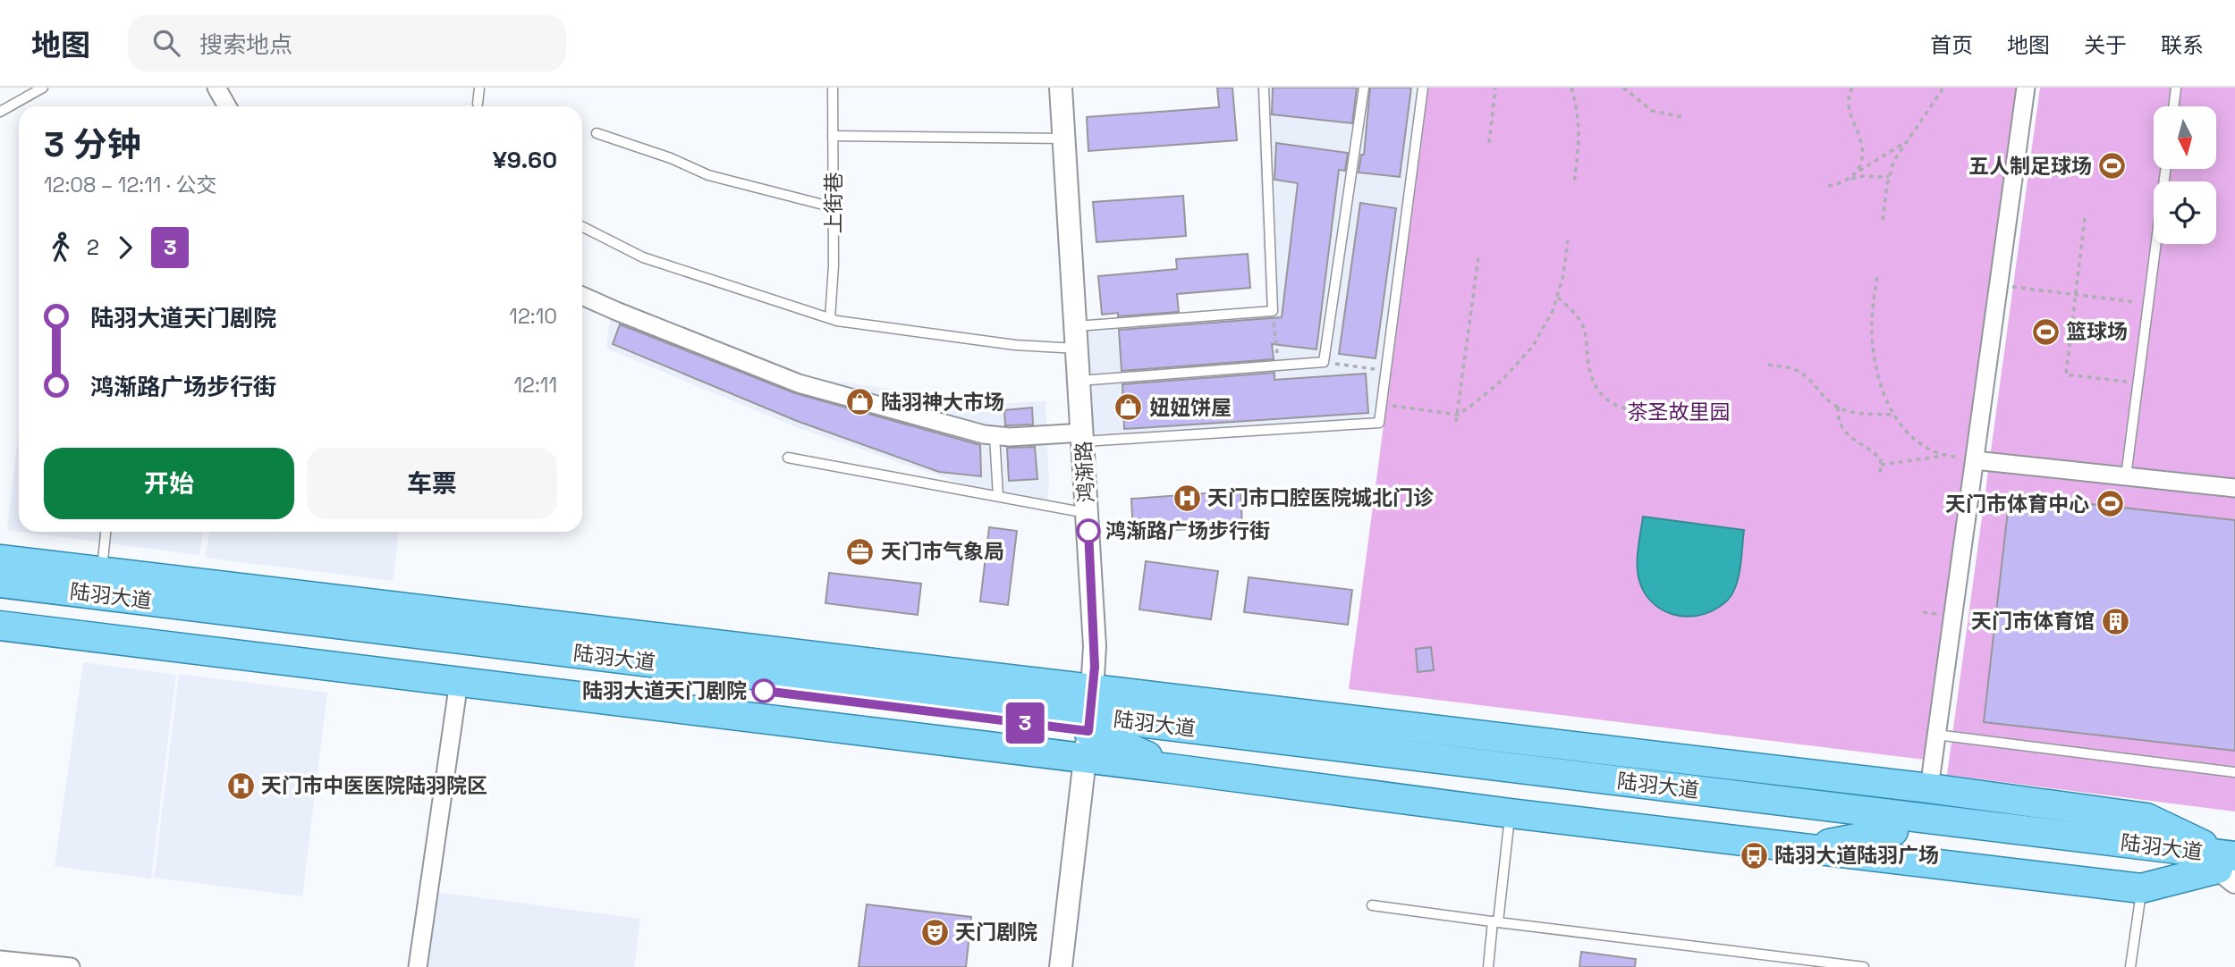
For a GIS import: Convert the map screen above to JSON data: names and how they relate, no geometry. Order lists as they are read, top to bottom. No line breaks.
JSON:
{"streets":{"main road":["陆羽大道"],"street":["鸿渐路"],"lane":["上街巷"]},"crossings":[["鸿渐路","陆羽大道"]],"parks":["茶圣故里园"],"places":{"sports":["五人制足球场","篮球场","天门市体育中心"],"shop":["陆羽神大市场","妞妞饼屋"],"hospital":["天门市口腔医院城北门诊","天门市中医医院陆羽院区"],"other":["鸿渐路广场步行街","陆羽大道天门剧院"],"office":["天门市气象局"],"building":["天门市体育馆"],"bus stop":["陆羽大道陆羽广场"],"theatre":["天门剧院"]},"lines":["bus line 3"],"north":"bottom","page":{"header":"地图","search":"搜索地点","nav":["首页","地图","关于","联系"],"on_map":"3","heading":["3 分钟","12:08 – 12:11 · 公交","¥9.60"],"legs":["2","3"],"list":[{"name":"陆羽大道天门剧院","value":"12:10"},{"name":"鸿渐路广场步行街","value":"12:11"}],"buttons":["开始","车票"]}}
